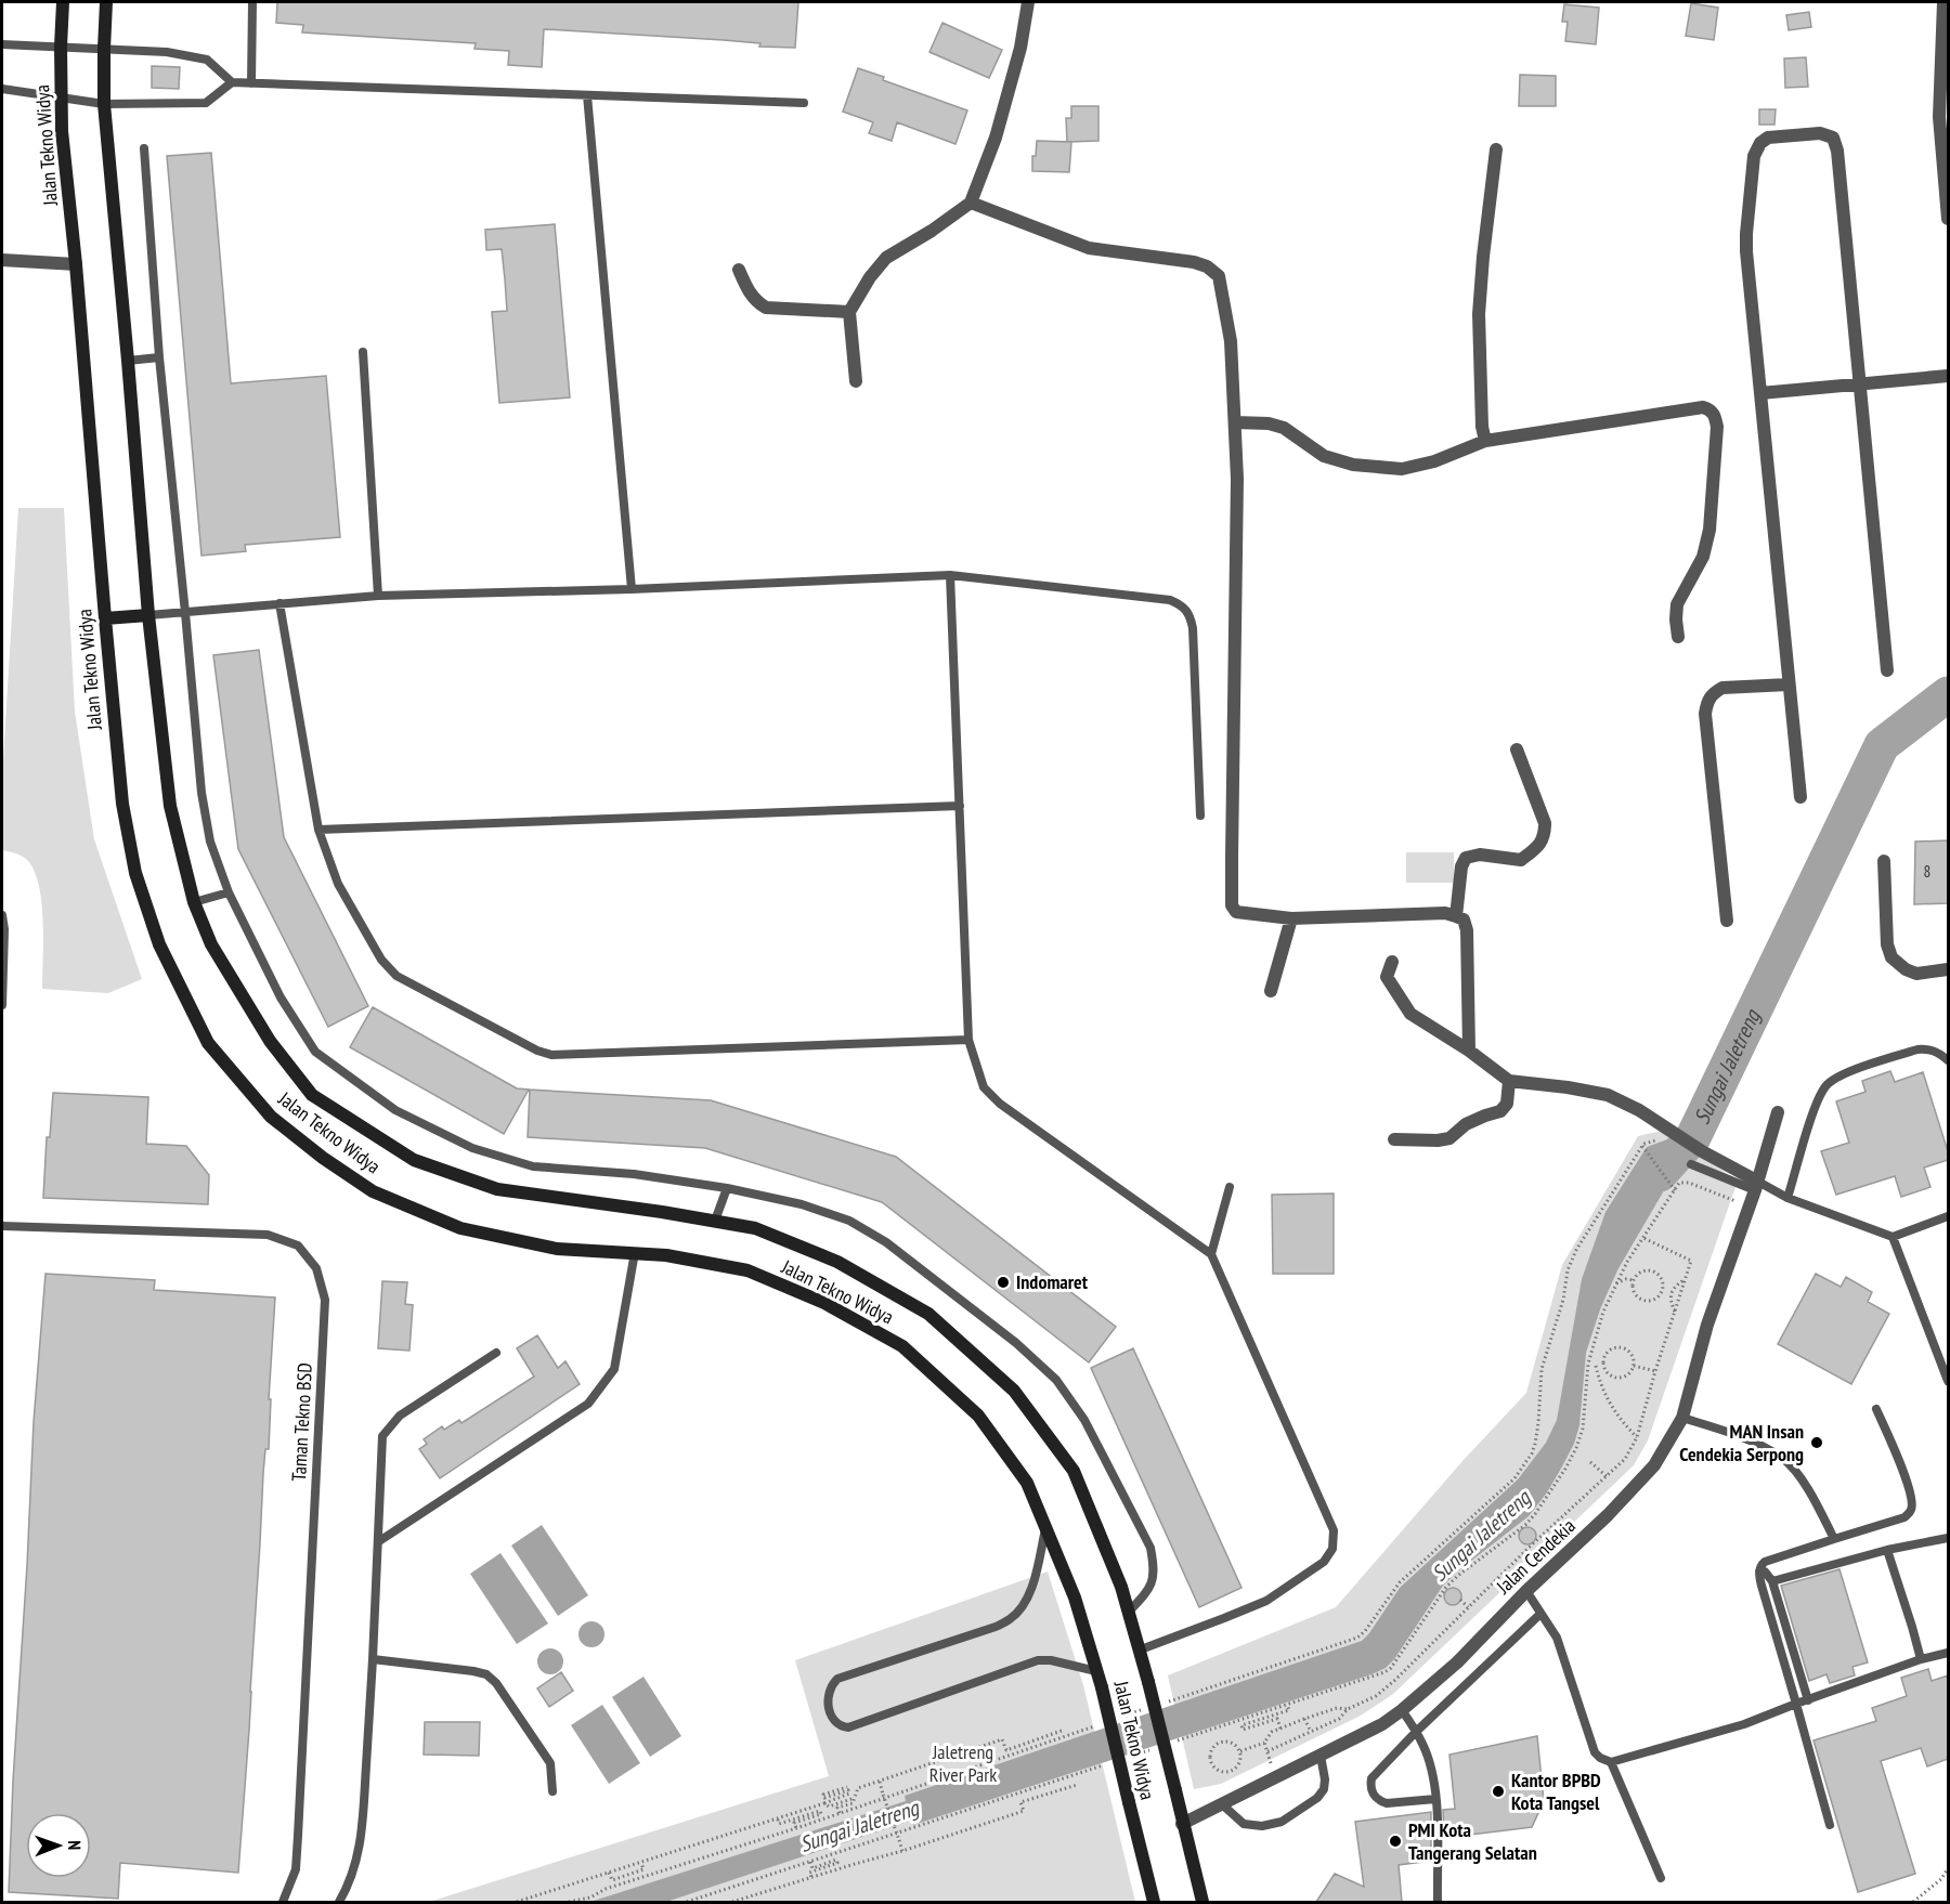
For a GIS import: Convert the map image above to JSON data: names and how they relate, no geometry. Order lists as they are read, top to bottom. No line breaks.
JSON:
{"streets":{"main road":["Jalan Tekno Widya"],"street":["Jalan Cendekia"],"lane":["Taman Tekno BSD"]},"crossings":[["Jalan Tekno Widya","Jalan Cendekia"]],"water":["Sungai Jaletreng"],"parks":["Jaletreng River Park"],"places":["Indomaret","MAN Insan Cendekia Serpong","Kantor BPBD Kota Tangsel","PMI Kota Tangerang Selatan"],"house_numbers":["8"],"north":"right"}
